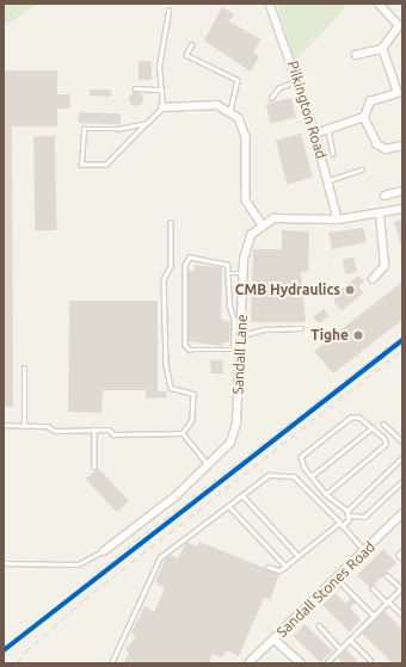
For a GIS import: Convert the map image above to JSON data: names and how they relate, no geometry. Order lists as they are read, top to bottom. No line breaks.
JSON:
{"streets":{"street":["Pilkington Road","Sandall Lane","Sandall Stones Road"]},"places":["CMB Hydraulics","Tighe"]}
